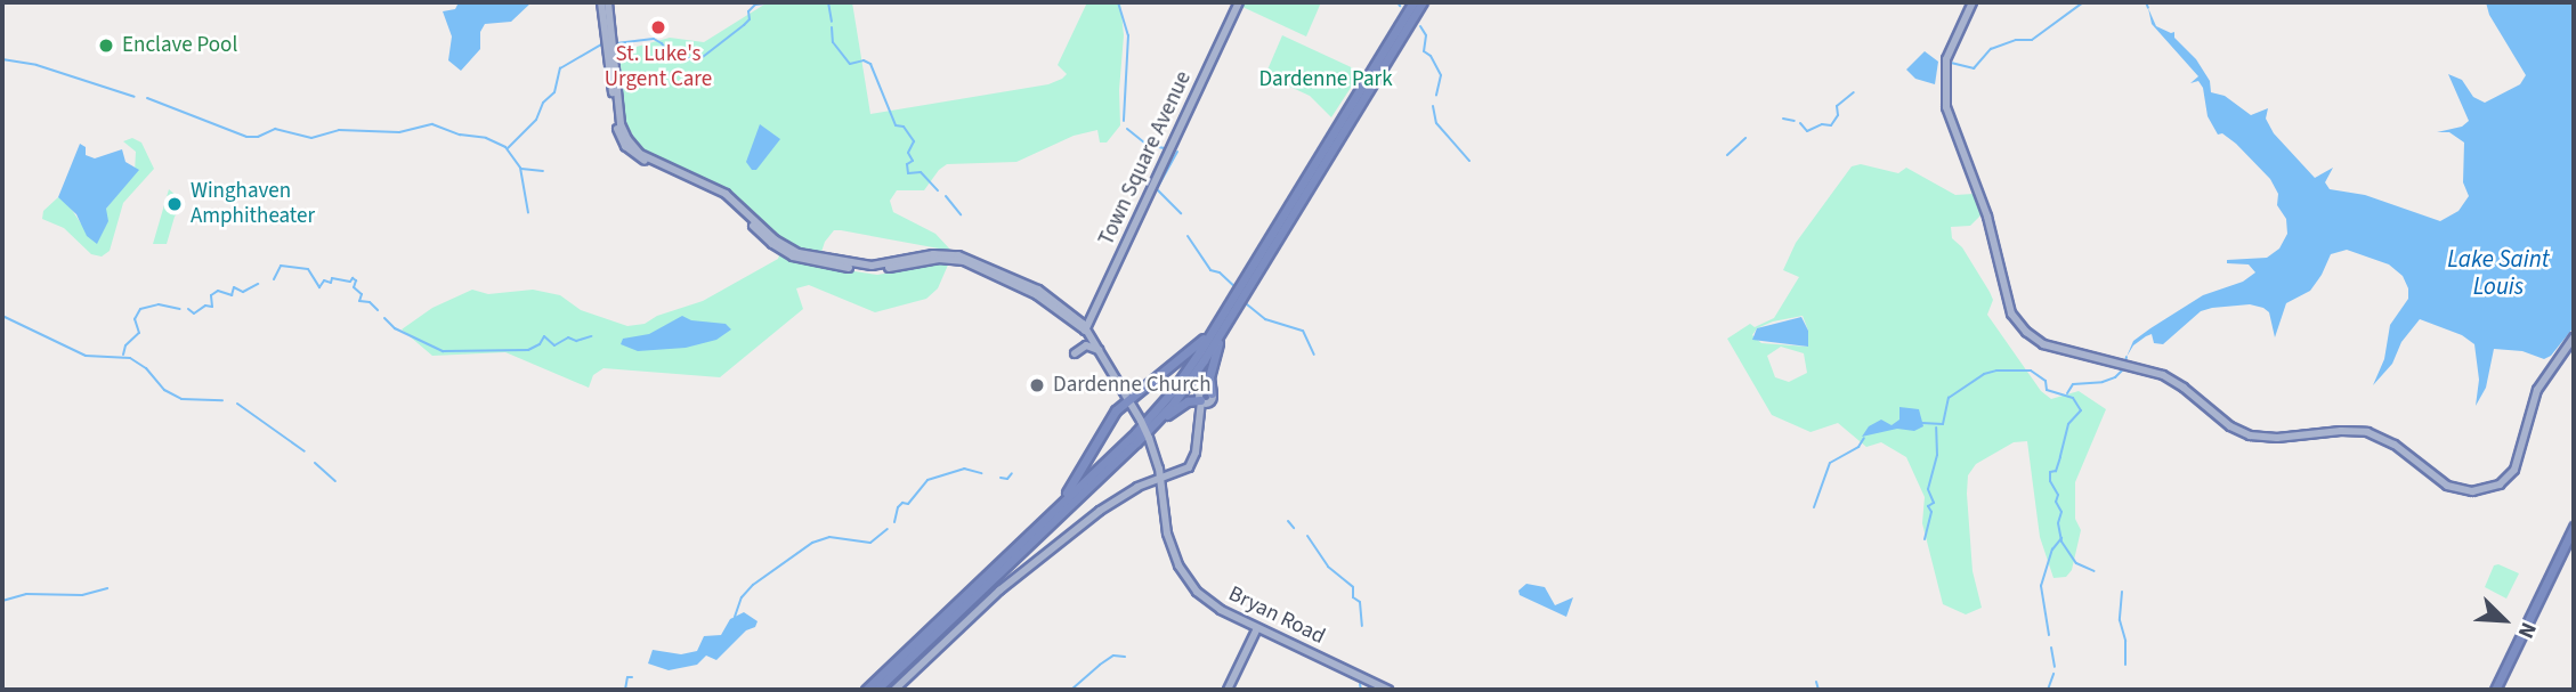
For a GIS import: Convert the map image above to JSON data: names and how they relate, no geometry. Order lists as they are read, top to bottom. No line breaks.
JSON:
{"streets":{"main road":["Town Square Avenue","Bryan Road"]},"crossings":[["Town Square Avenue","Bryan Road"]],"water":["Lake Saint Louis"],"parks":["Dardenne Park"],"places":["St. Luke's Urgent Care","Enclave Pool","Winghaven Amphitheater","Dardenne Church"],"north":"bottom right"}
